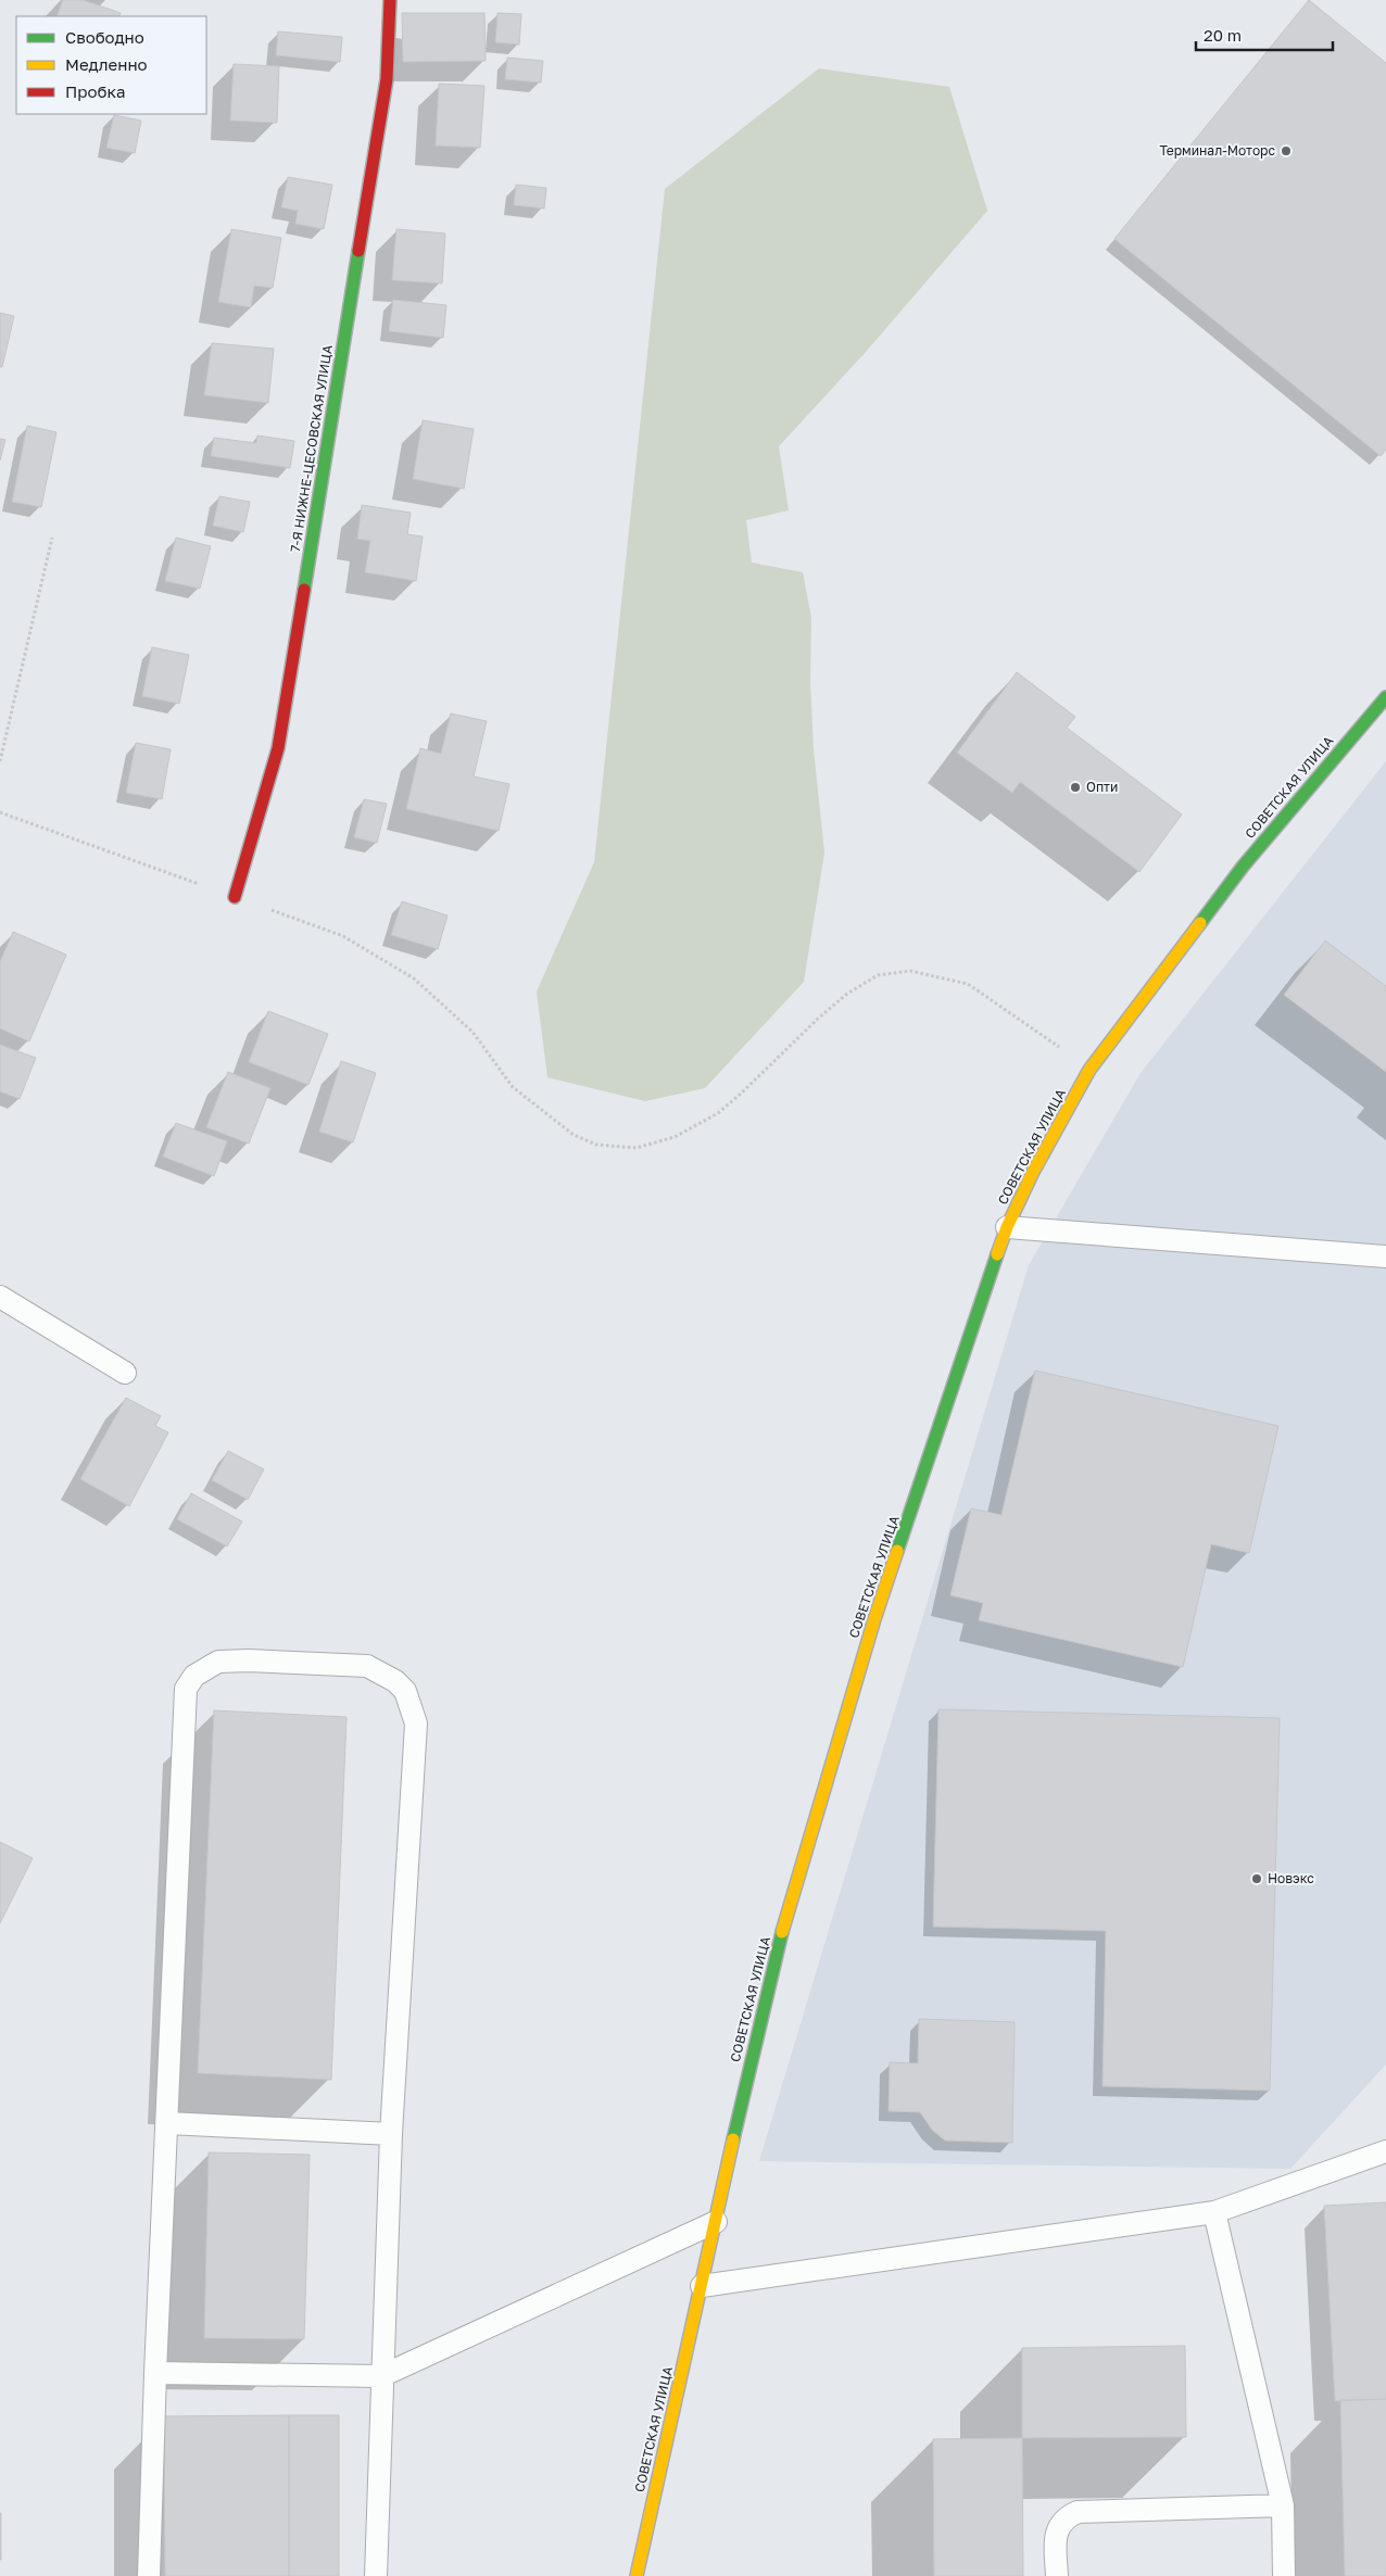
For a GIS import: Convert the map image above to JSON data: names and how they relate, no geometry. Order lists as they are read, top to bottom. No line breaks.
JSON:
{"streets":{"main road":["7-Я НИЖНЕ-ЦЕСОВСКАЯ УЛИЦА","СОВЕТСКАЯ УЛИЦА"]},"places":["Терминал-Моторс","Опти","Новэкс"],"legend":["Свободно","Медленно","Пробка"],"scale_bar":"20 m"}
